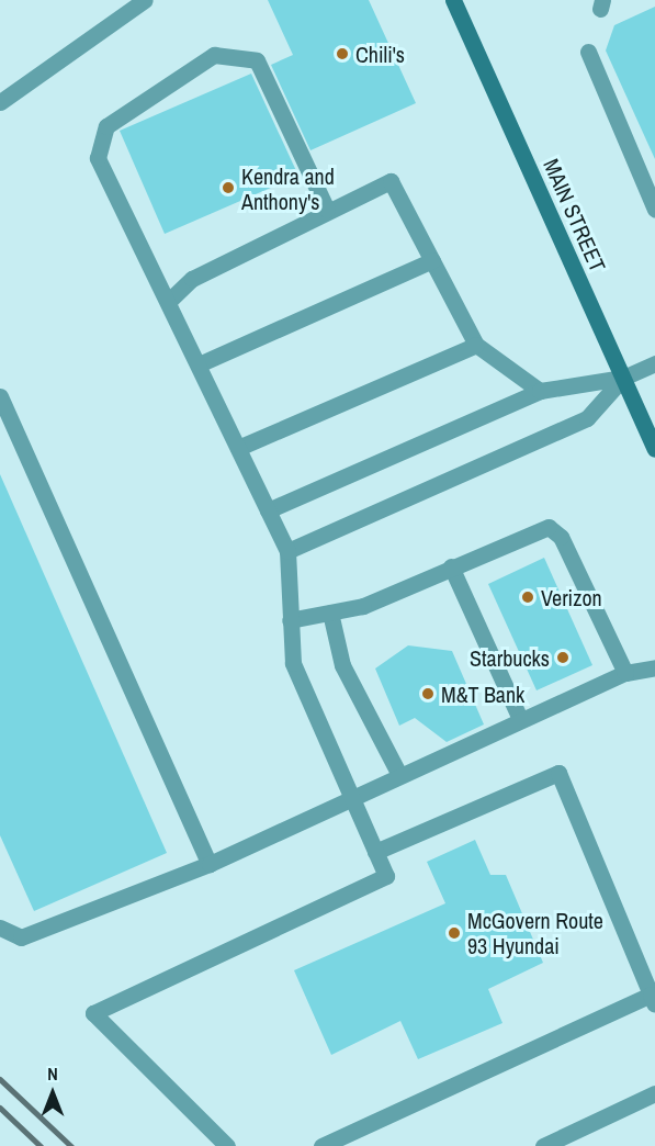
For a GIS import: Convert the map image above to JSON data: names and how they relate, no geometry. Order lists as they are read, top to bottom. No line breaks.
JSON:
{"streets":{"main road":["MAIN STREET"]},"places":["Chili's","Kendra and Anthony's","Verizon","Starbucks","M&T Bank","McGovern Route 93 Hyundai"],"north":"top"}
